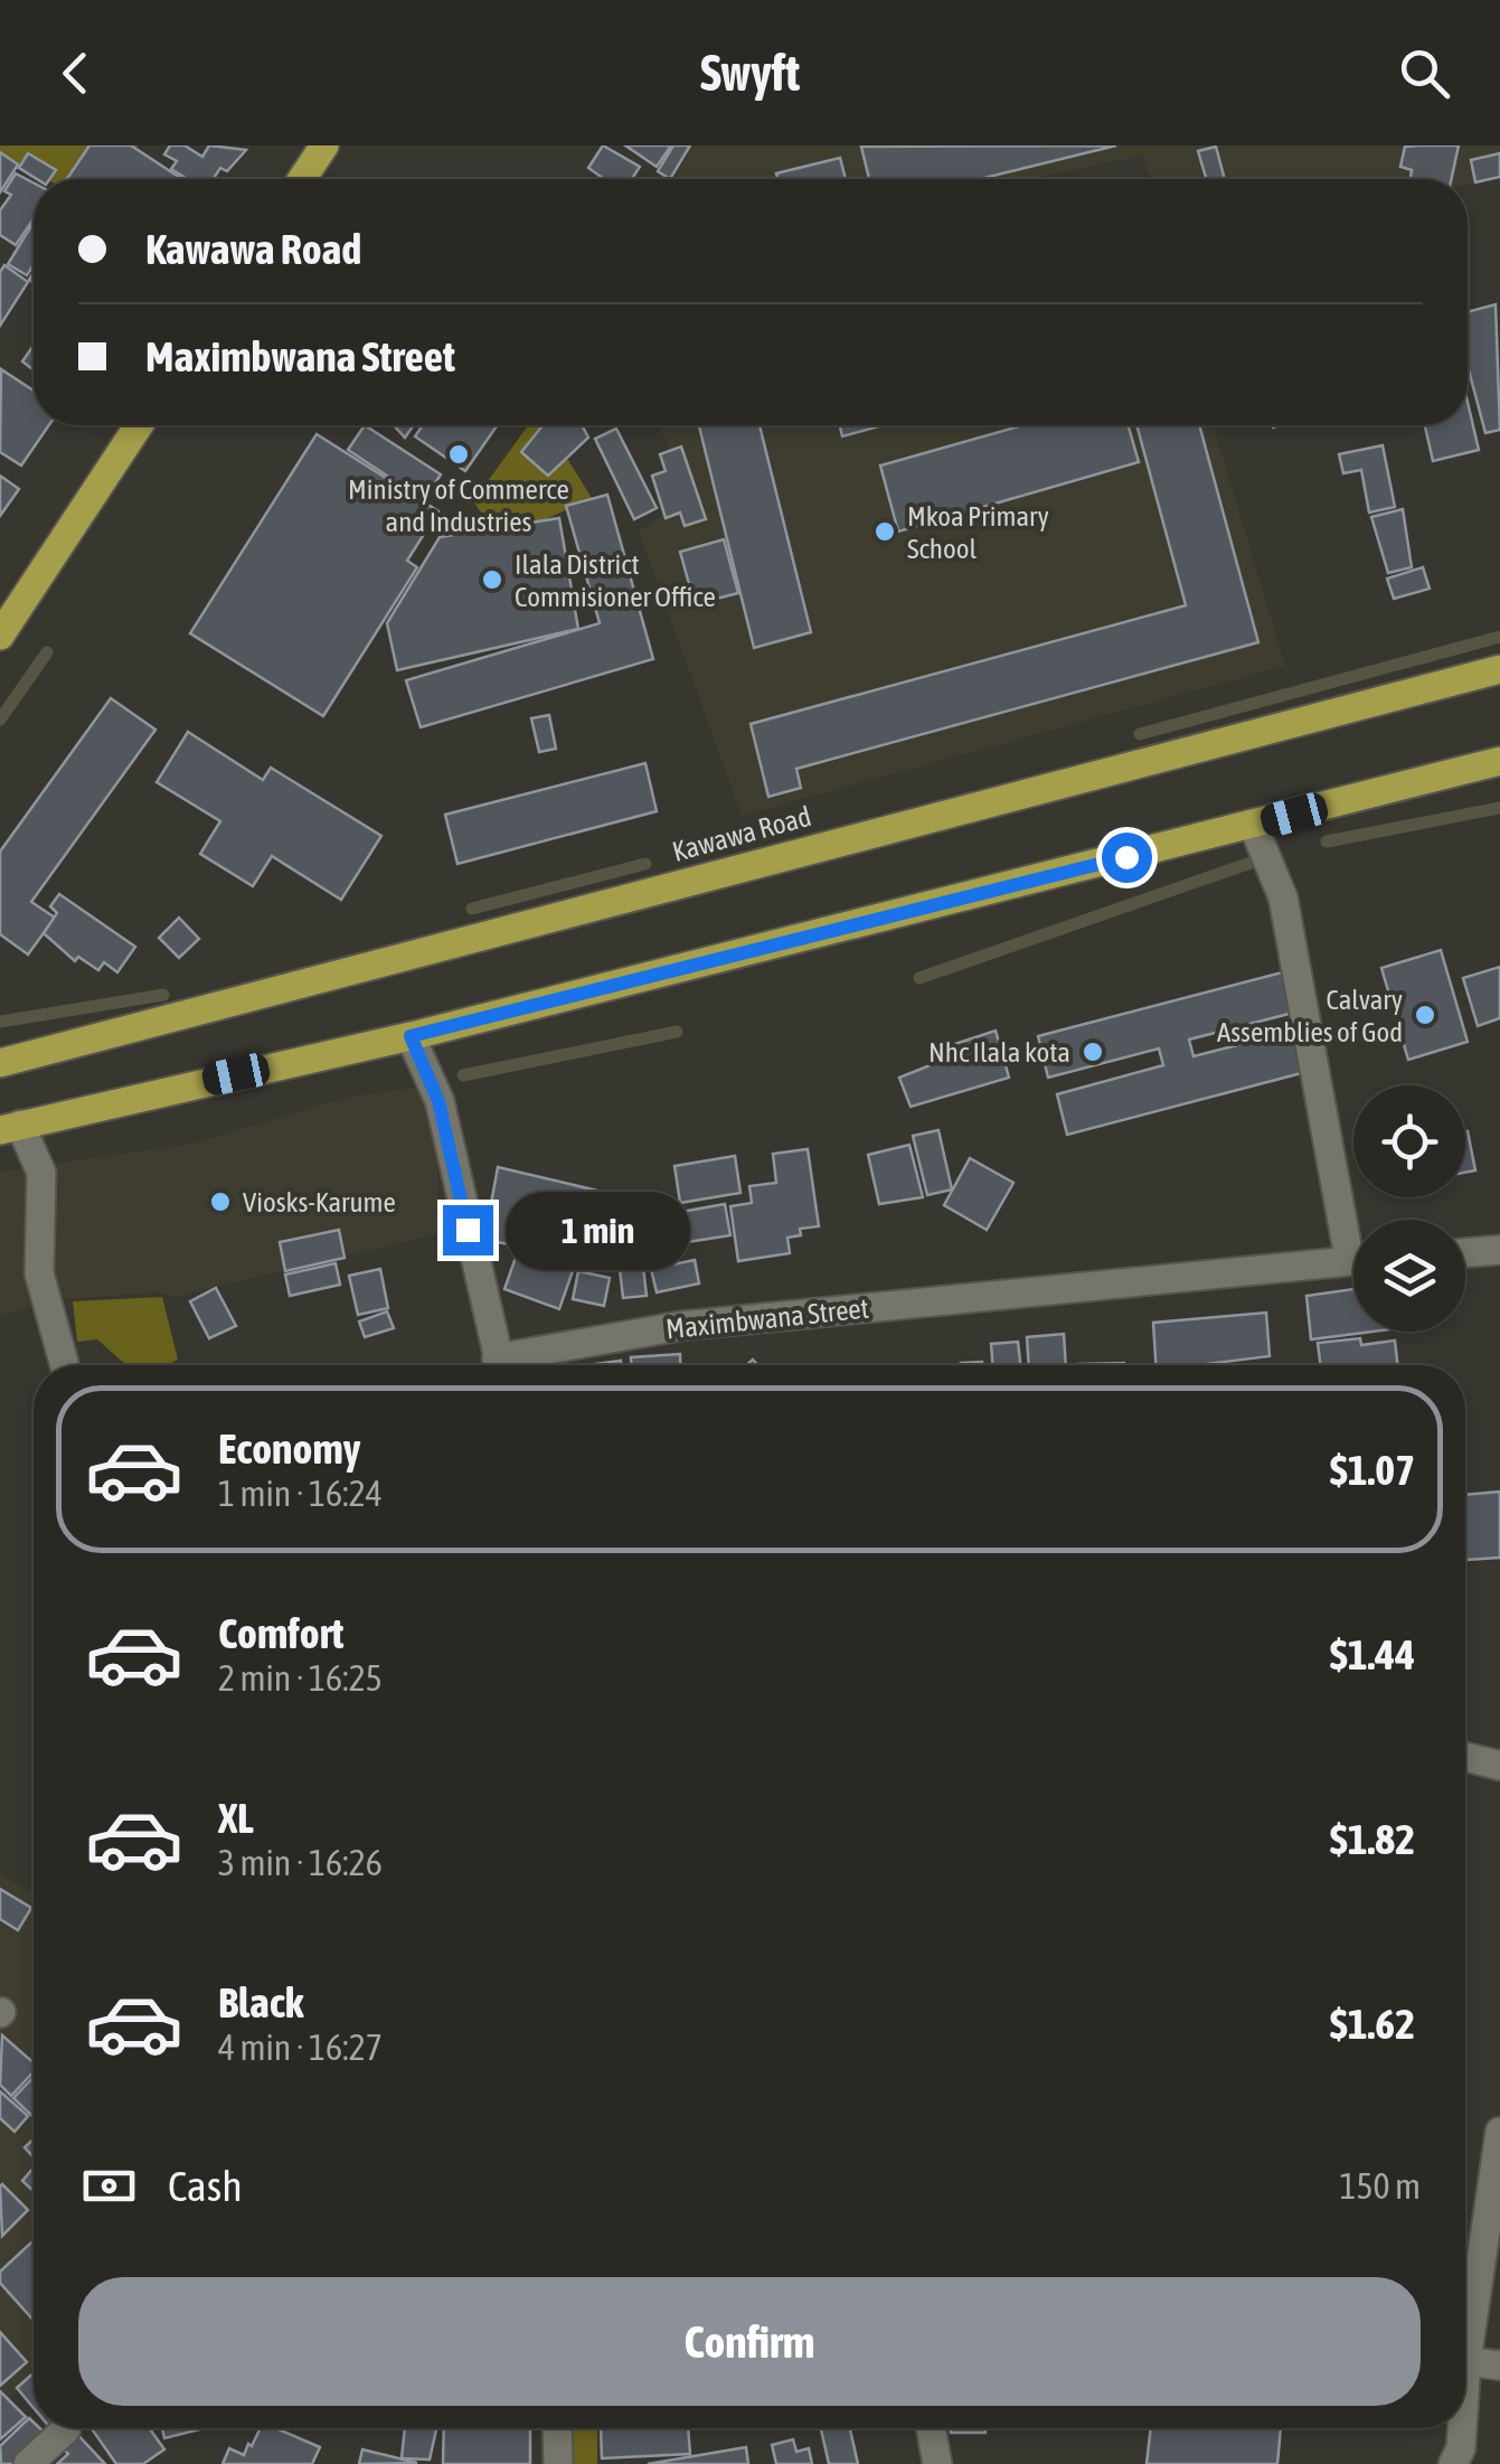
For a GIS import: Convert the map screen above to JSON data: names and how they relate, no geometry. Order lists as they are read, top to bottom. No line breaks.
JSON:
{"streets":{"main road":["Kawawa Road"],"street":["Maximbwana Street"]},"places":["Ministry of Commerce and Industries","Mkoa Primary School","Ilala District Commisioner Office","Calvary Assemblies of God","Nhc Ilala kota","Viosks-Karume"],"page":{"header":"Swyft","banner":["Kawawa Road","Maximbwana Street"],"bubble":"1 min","list":[{"name":"Economy","note":"1 min · 16:24","value":"$1.07"},{"name":"Comfort","note":"2 min · 16:25","value":"$1.44"},{"name":"XL","note":"3 min · 16:26","value":"$1.82"},{"name":"Black","note":"4 min · 16:27","value":"$1.62"}],"pay":["Cash","150 m"],"buttons":"Confirm"}}
